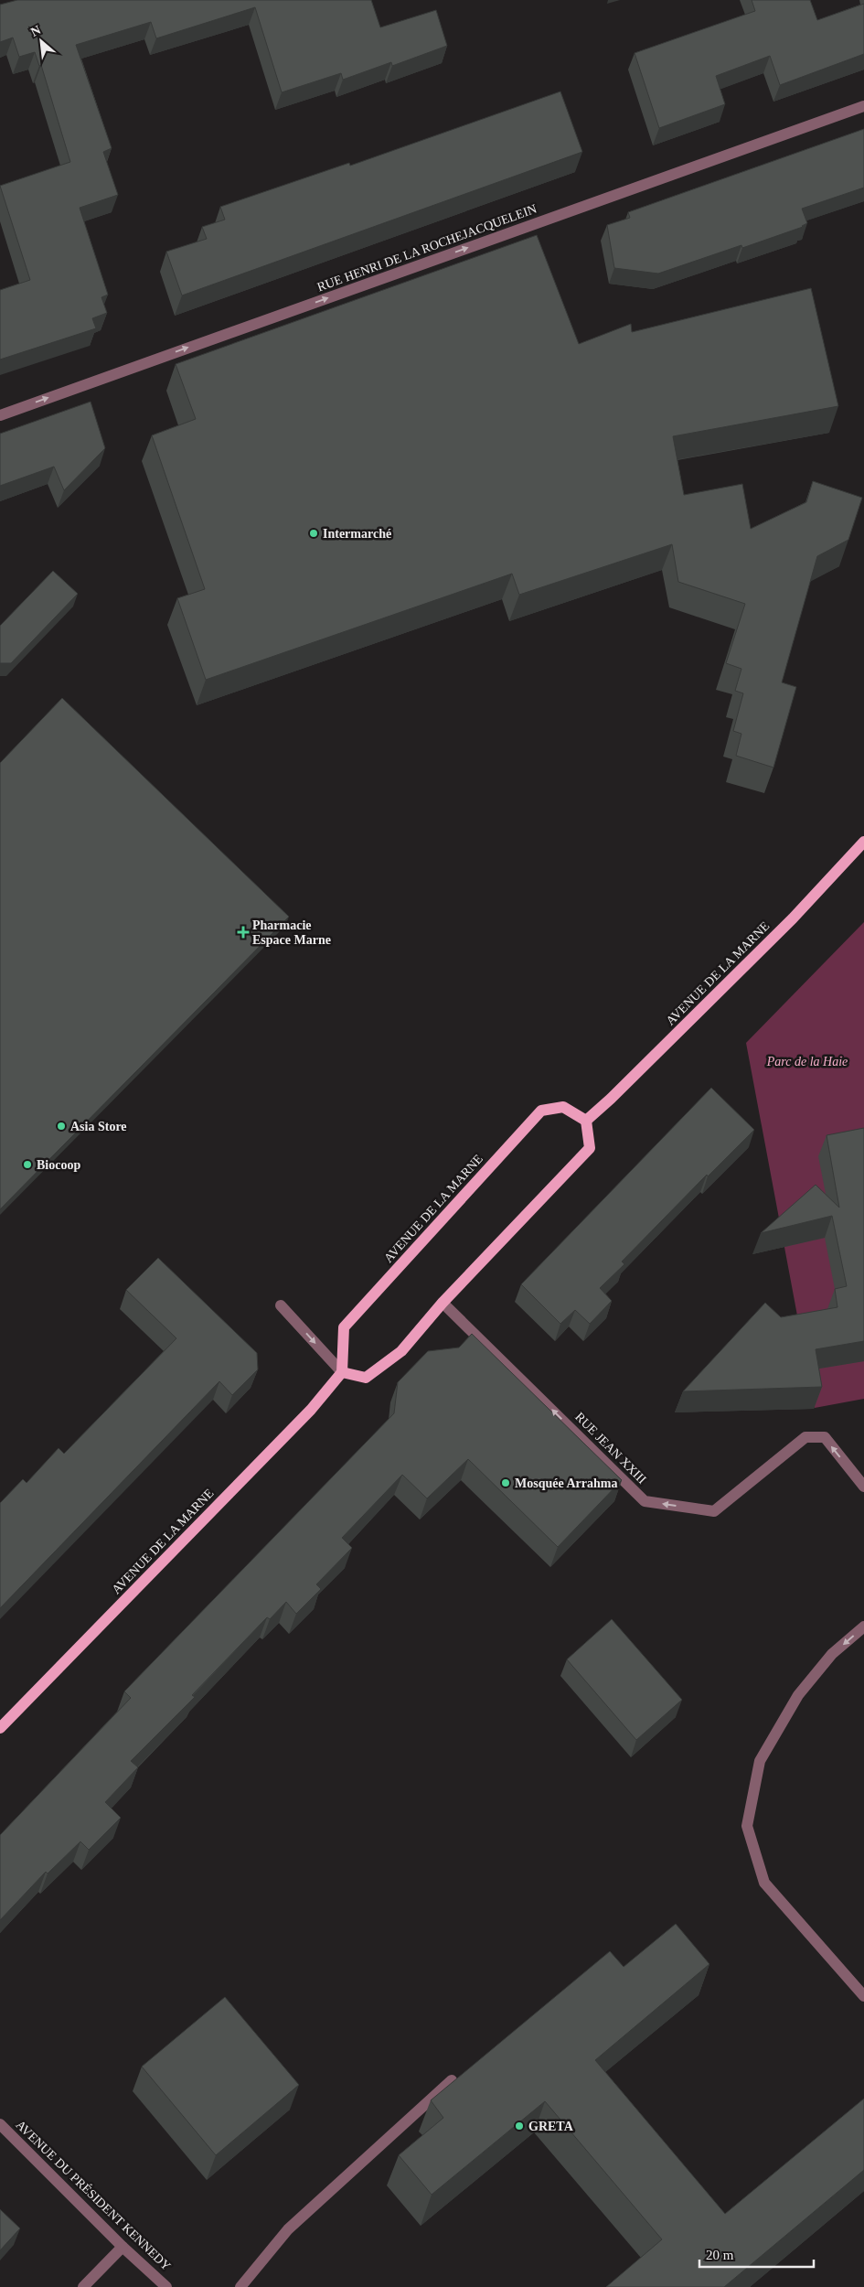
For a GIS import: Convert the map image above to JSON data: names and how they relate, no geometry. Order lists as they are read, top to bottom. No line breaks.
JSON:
{"streets":{"main road":["AVENUE DE LA MARNE"],"street":["RUE HENRI DE LA ROCHEJACQUELEIN","RUE JEAN XXIII","AVENUE DU PRÉSIDENT KENNEDY"]},"one_way":["RUE HENRI DE LA ROCHEJACQUELEIN","RUE JEAN XXIII"],"parks":["Parc de la Haie"],"places":{"other":["Intermarché","Asia Store","Biocoop","Mosquée Arrahma","GRETA"],"health":["Pharmacie Espace Marne"]},"scale_bar":"20 m","north":"top left"}
